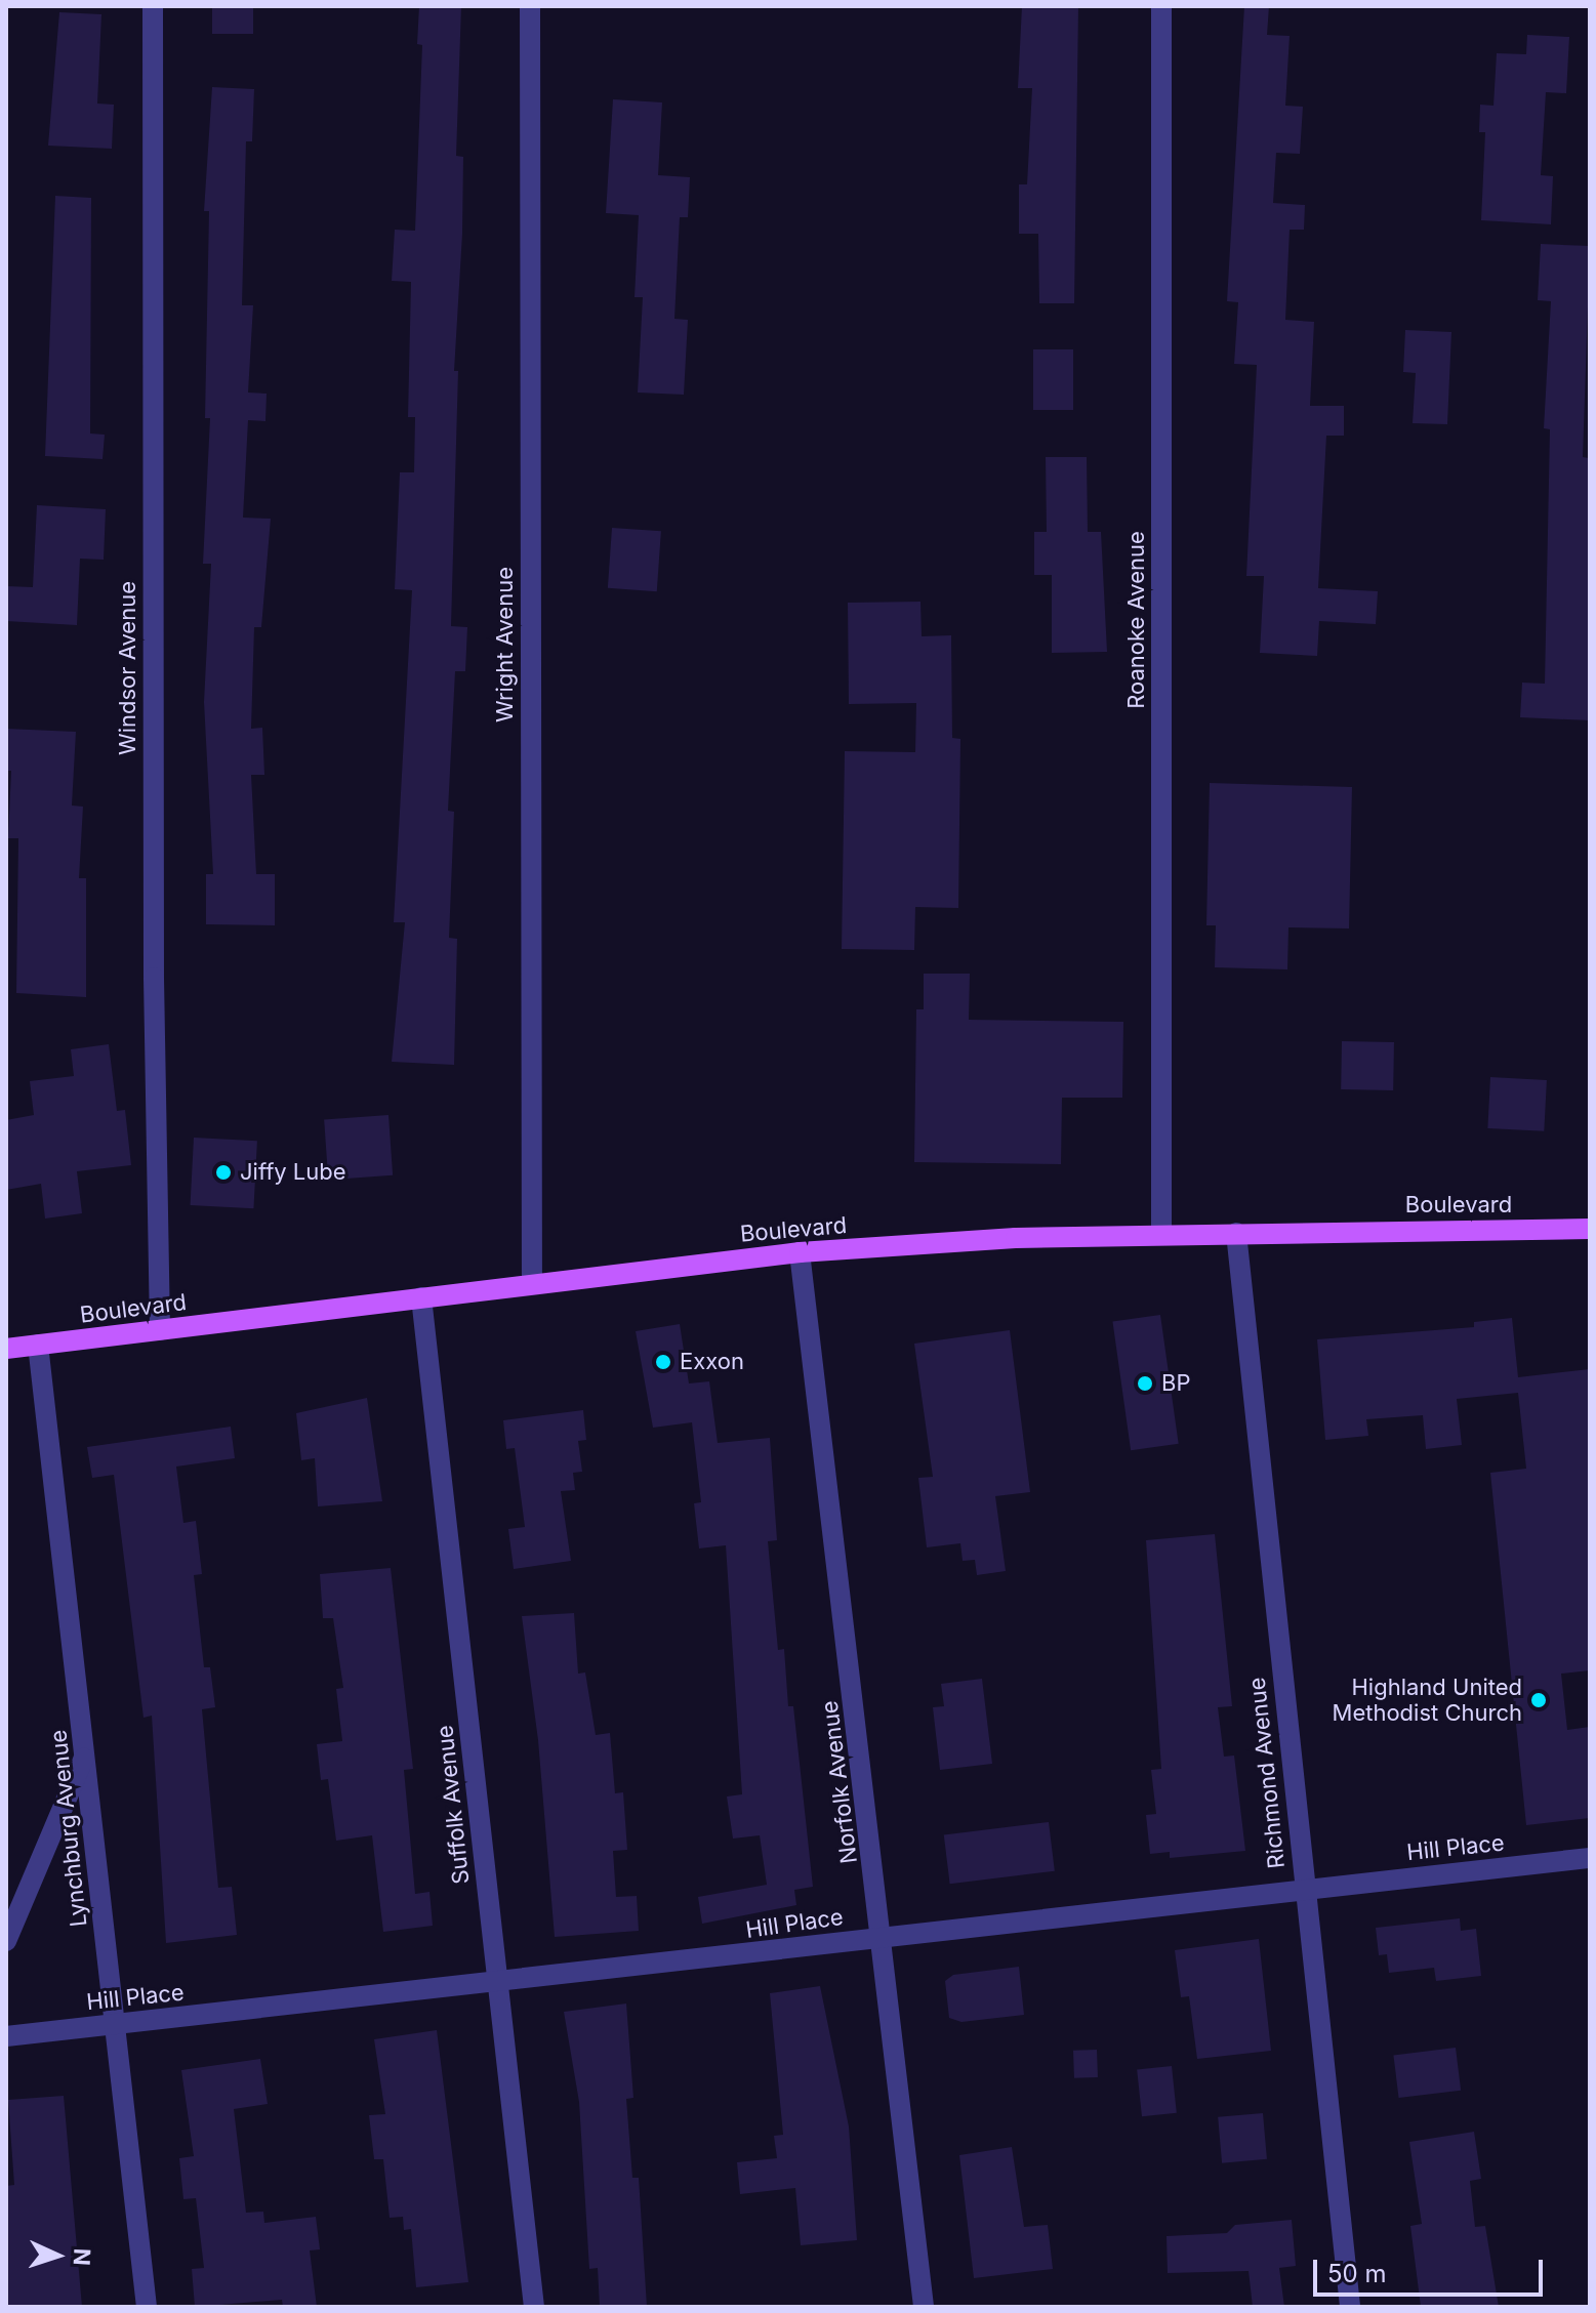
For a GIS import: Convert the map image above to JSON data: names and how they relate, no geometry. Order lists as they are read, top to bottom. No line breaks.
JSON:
{"streets":{"main road":["Boulevard"],"street":["Roanoke Avenue","Wright Avenue","Windsor Avenue","Richmond Avenue","Norfolk Avenue","Suffolk Avenue","Lynchburg Avenue","Hill Place"]},"crossings":[["Roanoke Avenue","Boulevard"],["Wright Avenue","Boulevard"],["Windsor Avenue","Boulevard"],["Boulevard","Richmond Avenue"],["Boulevard","Norfolk Avenue"],["Boulevard","Suffolk Avenue"],["Boulevard","Lynchburg Avenue"],["Richmond Avenue","Hill Place"],["Norfolk Avenue","Hill Place"],["Suffolk Avenue","Hill Place"],["Lynchburg Avenue","Hill Place"]],"places":["Jiffy Lube","Exxon","BP","Highland United Methodist Church"],"scale_bar":"50 m","north":"right"}
